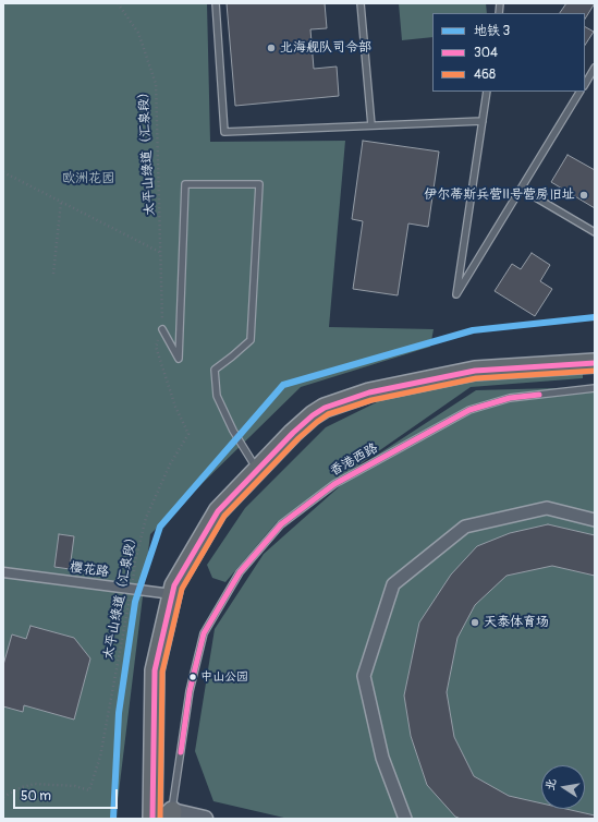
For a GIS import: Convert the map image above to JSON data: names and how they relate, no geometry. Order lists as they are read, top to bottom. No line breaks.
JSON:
{"streets":{"street":["樱花路"],"lane":["香港西路"],"path":["太平山绿道（汇泉段）"]},"crossings":[["太平山绿道（汇泉段）","樱花路"]],"parks":["欧洲花园"],"places":["北海舰队司令部","伊尔蒂斯兵营II号营房旧址","天泰体育场","中山公园"],"lines":["metro line 3","transit line 304","transit line 468"],"legend":["地铁 3","304","468"],"scale_bar":"50 m","north":"left"}
